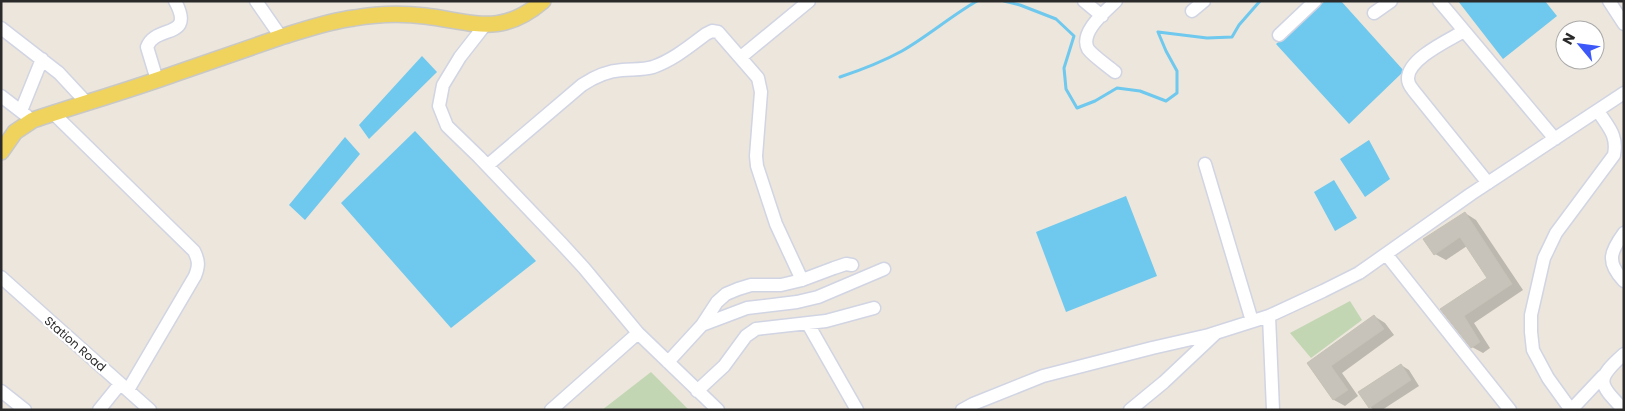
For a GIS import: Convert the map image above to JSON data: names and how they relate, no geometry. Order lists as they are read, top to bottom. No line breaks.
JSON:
{"streets":{"street":["Station Road"]},"north":"top left"}
